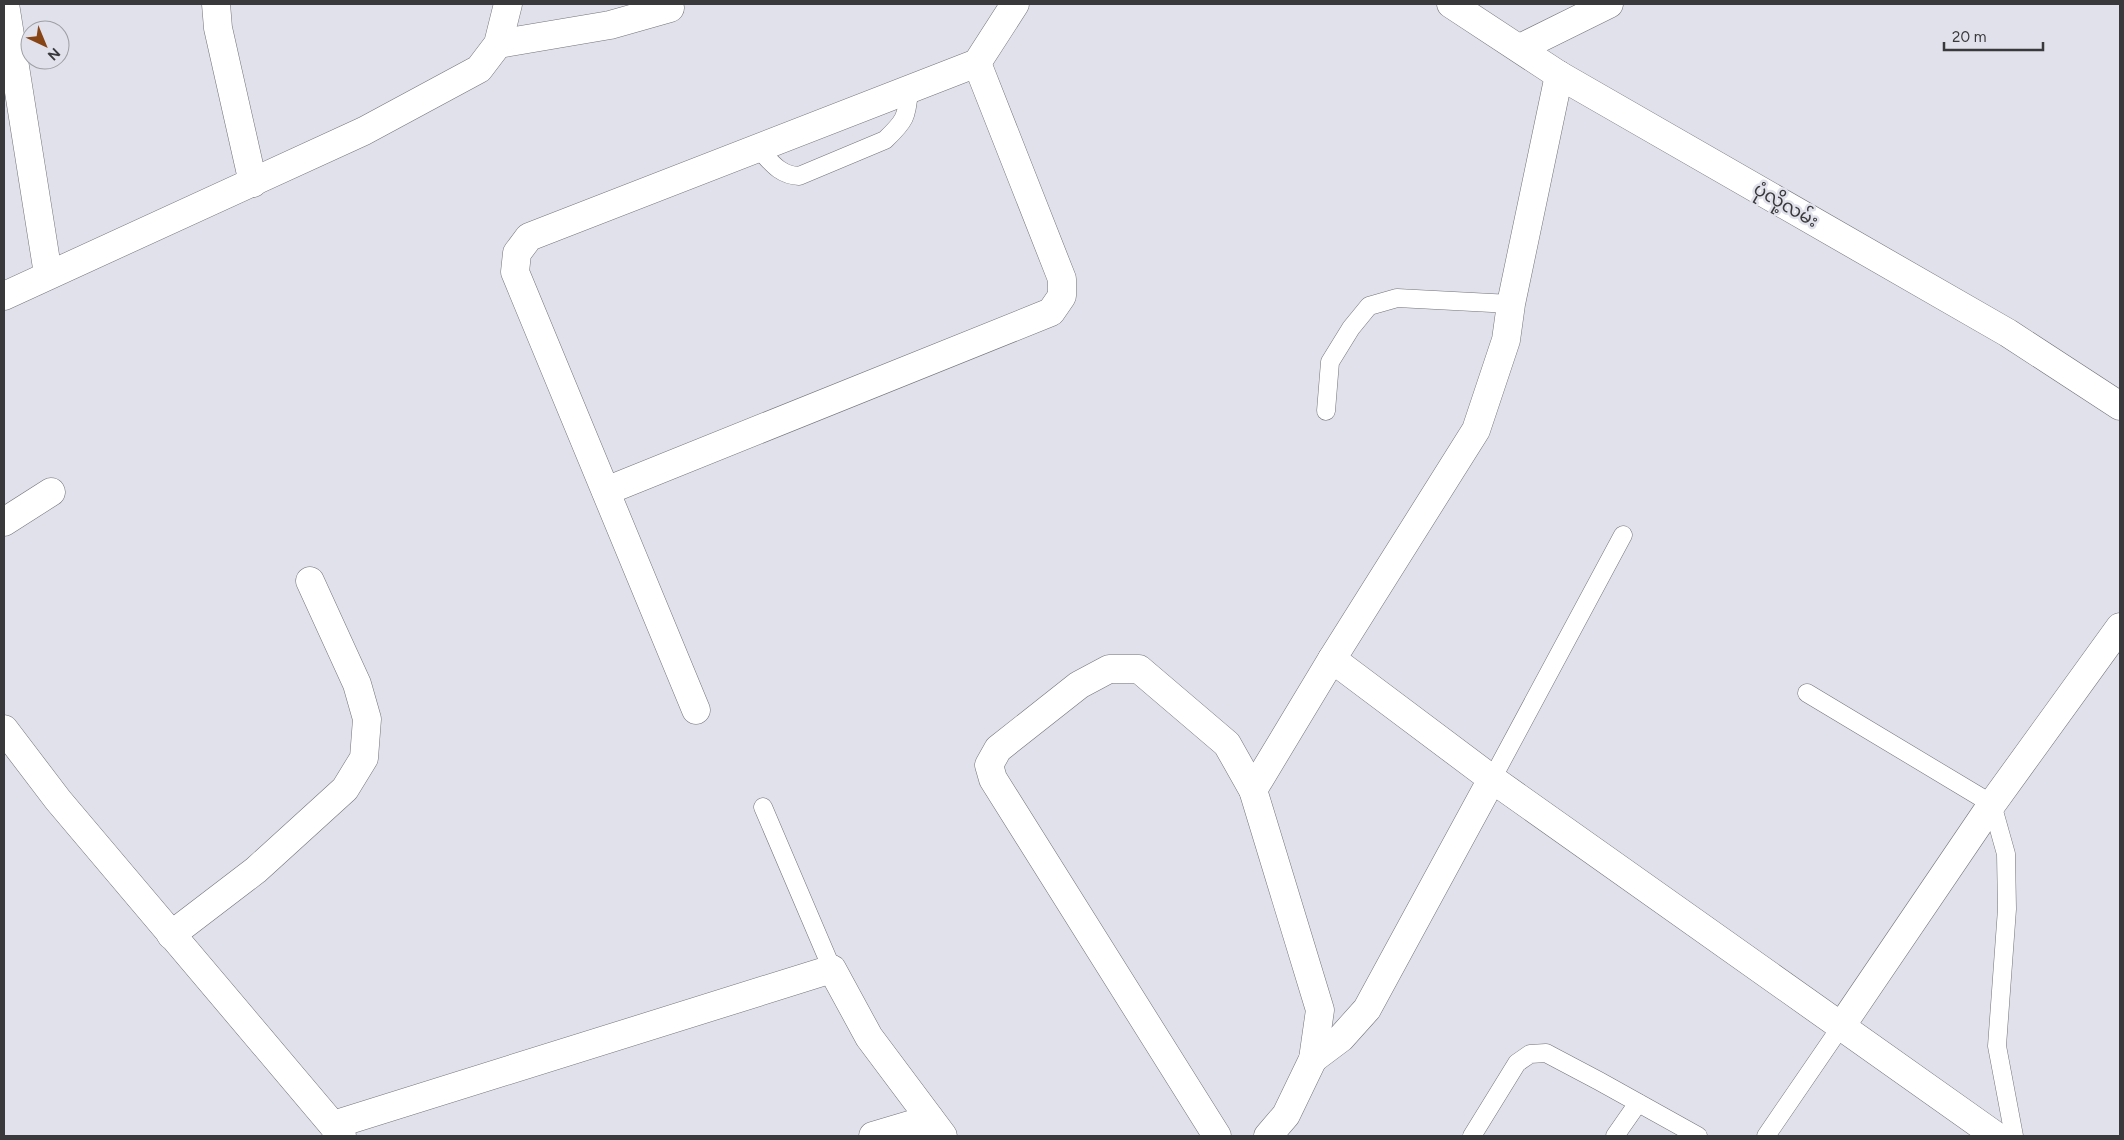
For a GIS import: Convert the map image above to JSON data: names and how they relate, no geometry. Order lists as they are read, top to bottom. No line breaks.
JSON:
{"streets":{"street":["ပုံလို့လမ်း"]},"scale_bar":"20 m","north":"bottom right"}
